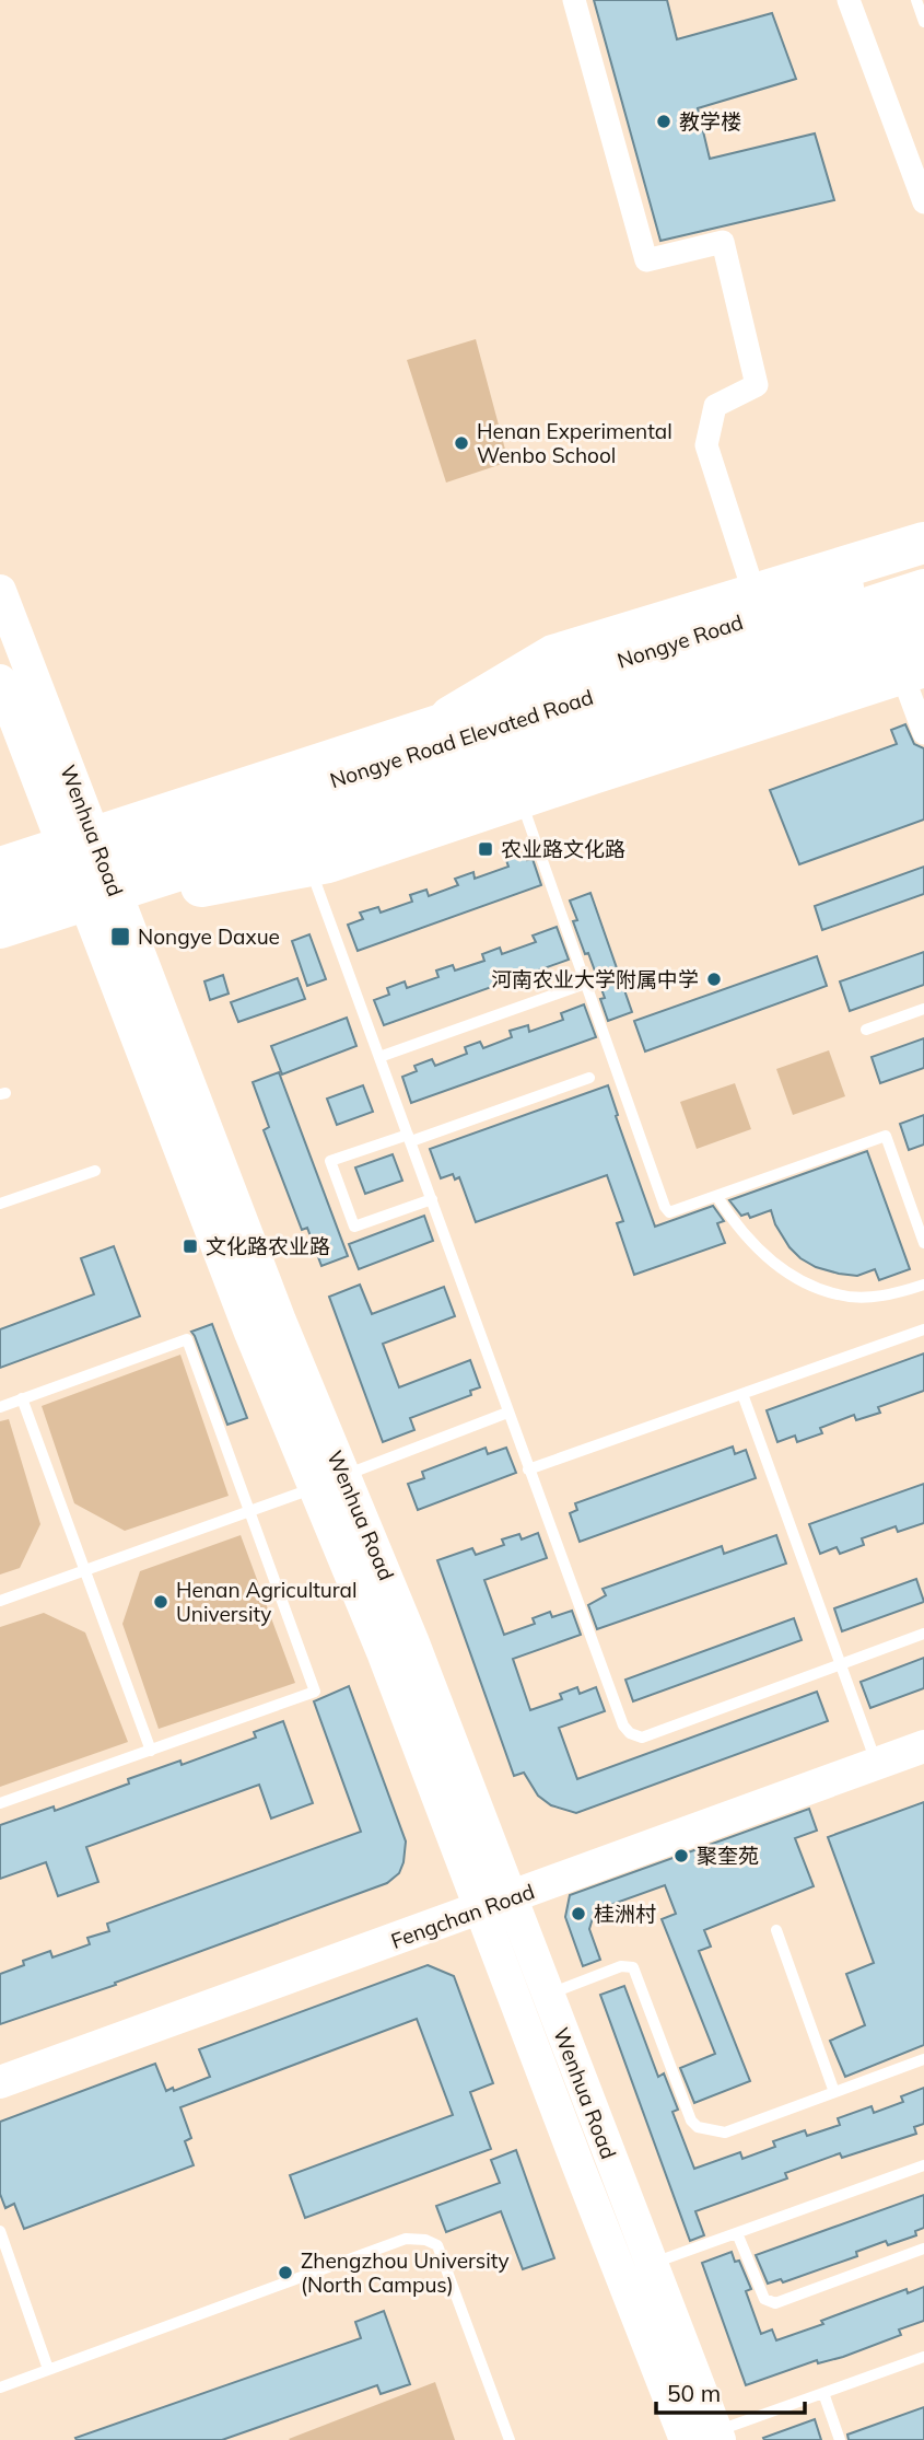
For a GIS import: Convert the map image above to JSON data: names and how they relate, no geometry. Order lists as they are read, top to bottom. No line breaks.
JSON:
{"streets":{"highway":["Nongye Road Elevated Road"],"main road":["Nongye Road","Wenhua Road","Fengchan Road"]},"crossings":[["Nongye Road","Nongye Road Elevated Road"],["Nongye Road","Wenhua Road"],["Wenhua Road","Fengchan Road"]],"places":{"other":["教学楼","Henan Experimental Wenbo School","河南农业大学附属中学","Henan Agricultural University","聚奎苑","桂洲村","Zhengzhou University (North Campus)"],"transit":["农业路文化路","Nongye Daxue","文化路农业路"]},"scale_bar":"50 m"}
